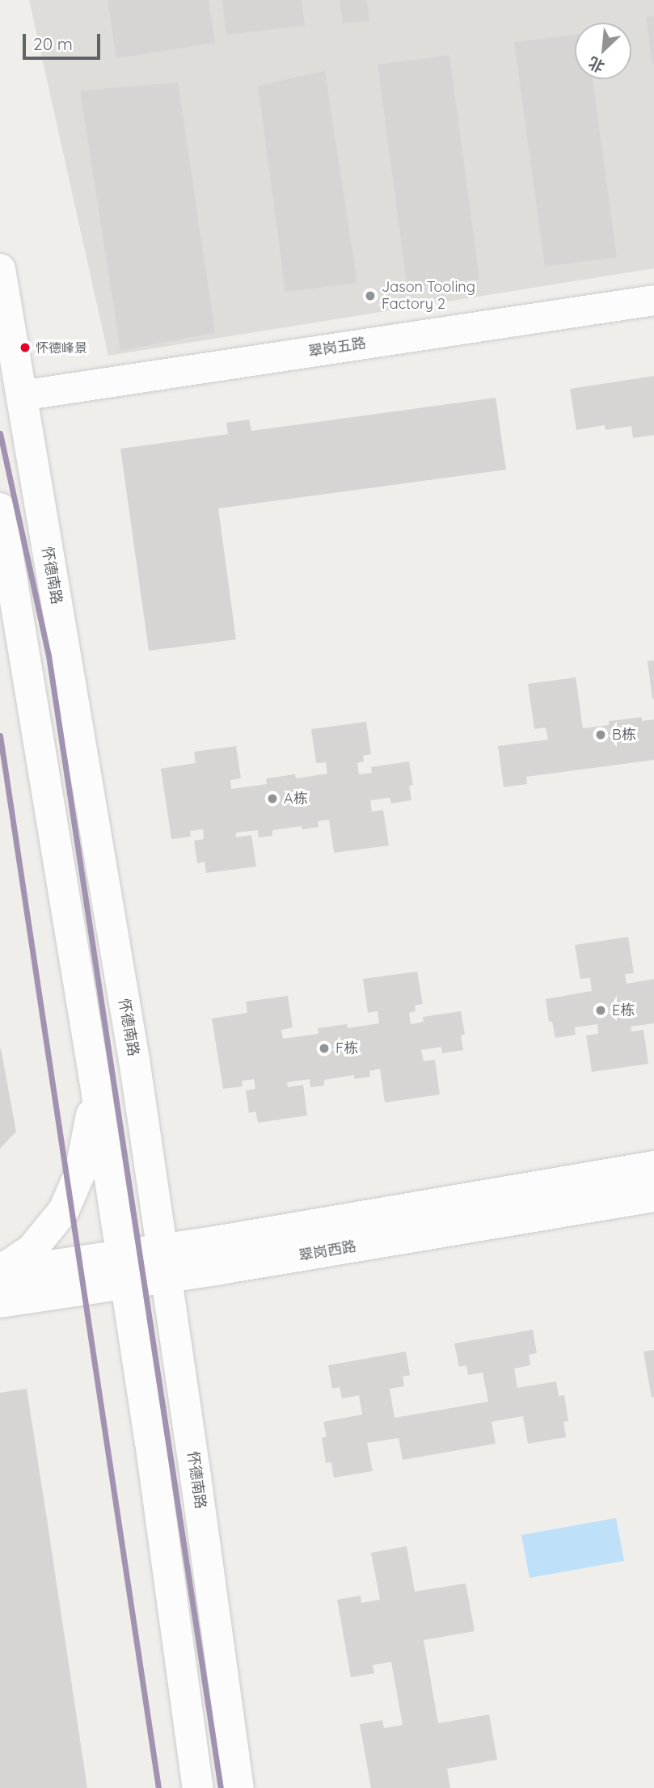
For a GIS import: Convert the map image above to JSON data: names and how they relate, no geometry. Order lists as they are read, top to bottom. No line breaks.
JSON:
{"streets":{"main road":["怀德南路","翠岗西路"],"street":["翠岗五路"]},"crossings":[["翠岗五路","怀德南路"],["怀德南路","翠岗西路"]],"places":["Jason Tooling Factory 2","怀德峰景","B栋","A栋","E栋","F栋"],"scale_bar":"20 m","north":"bottom left"}
